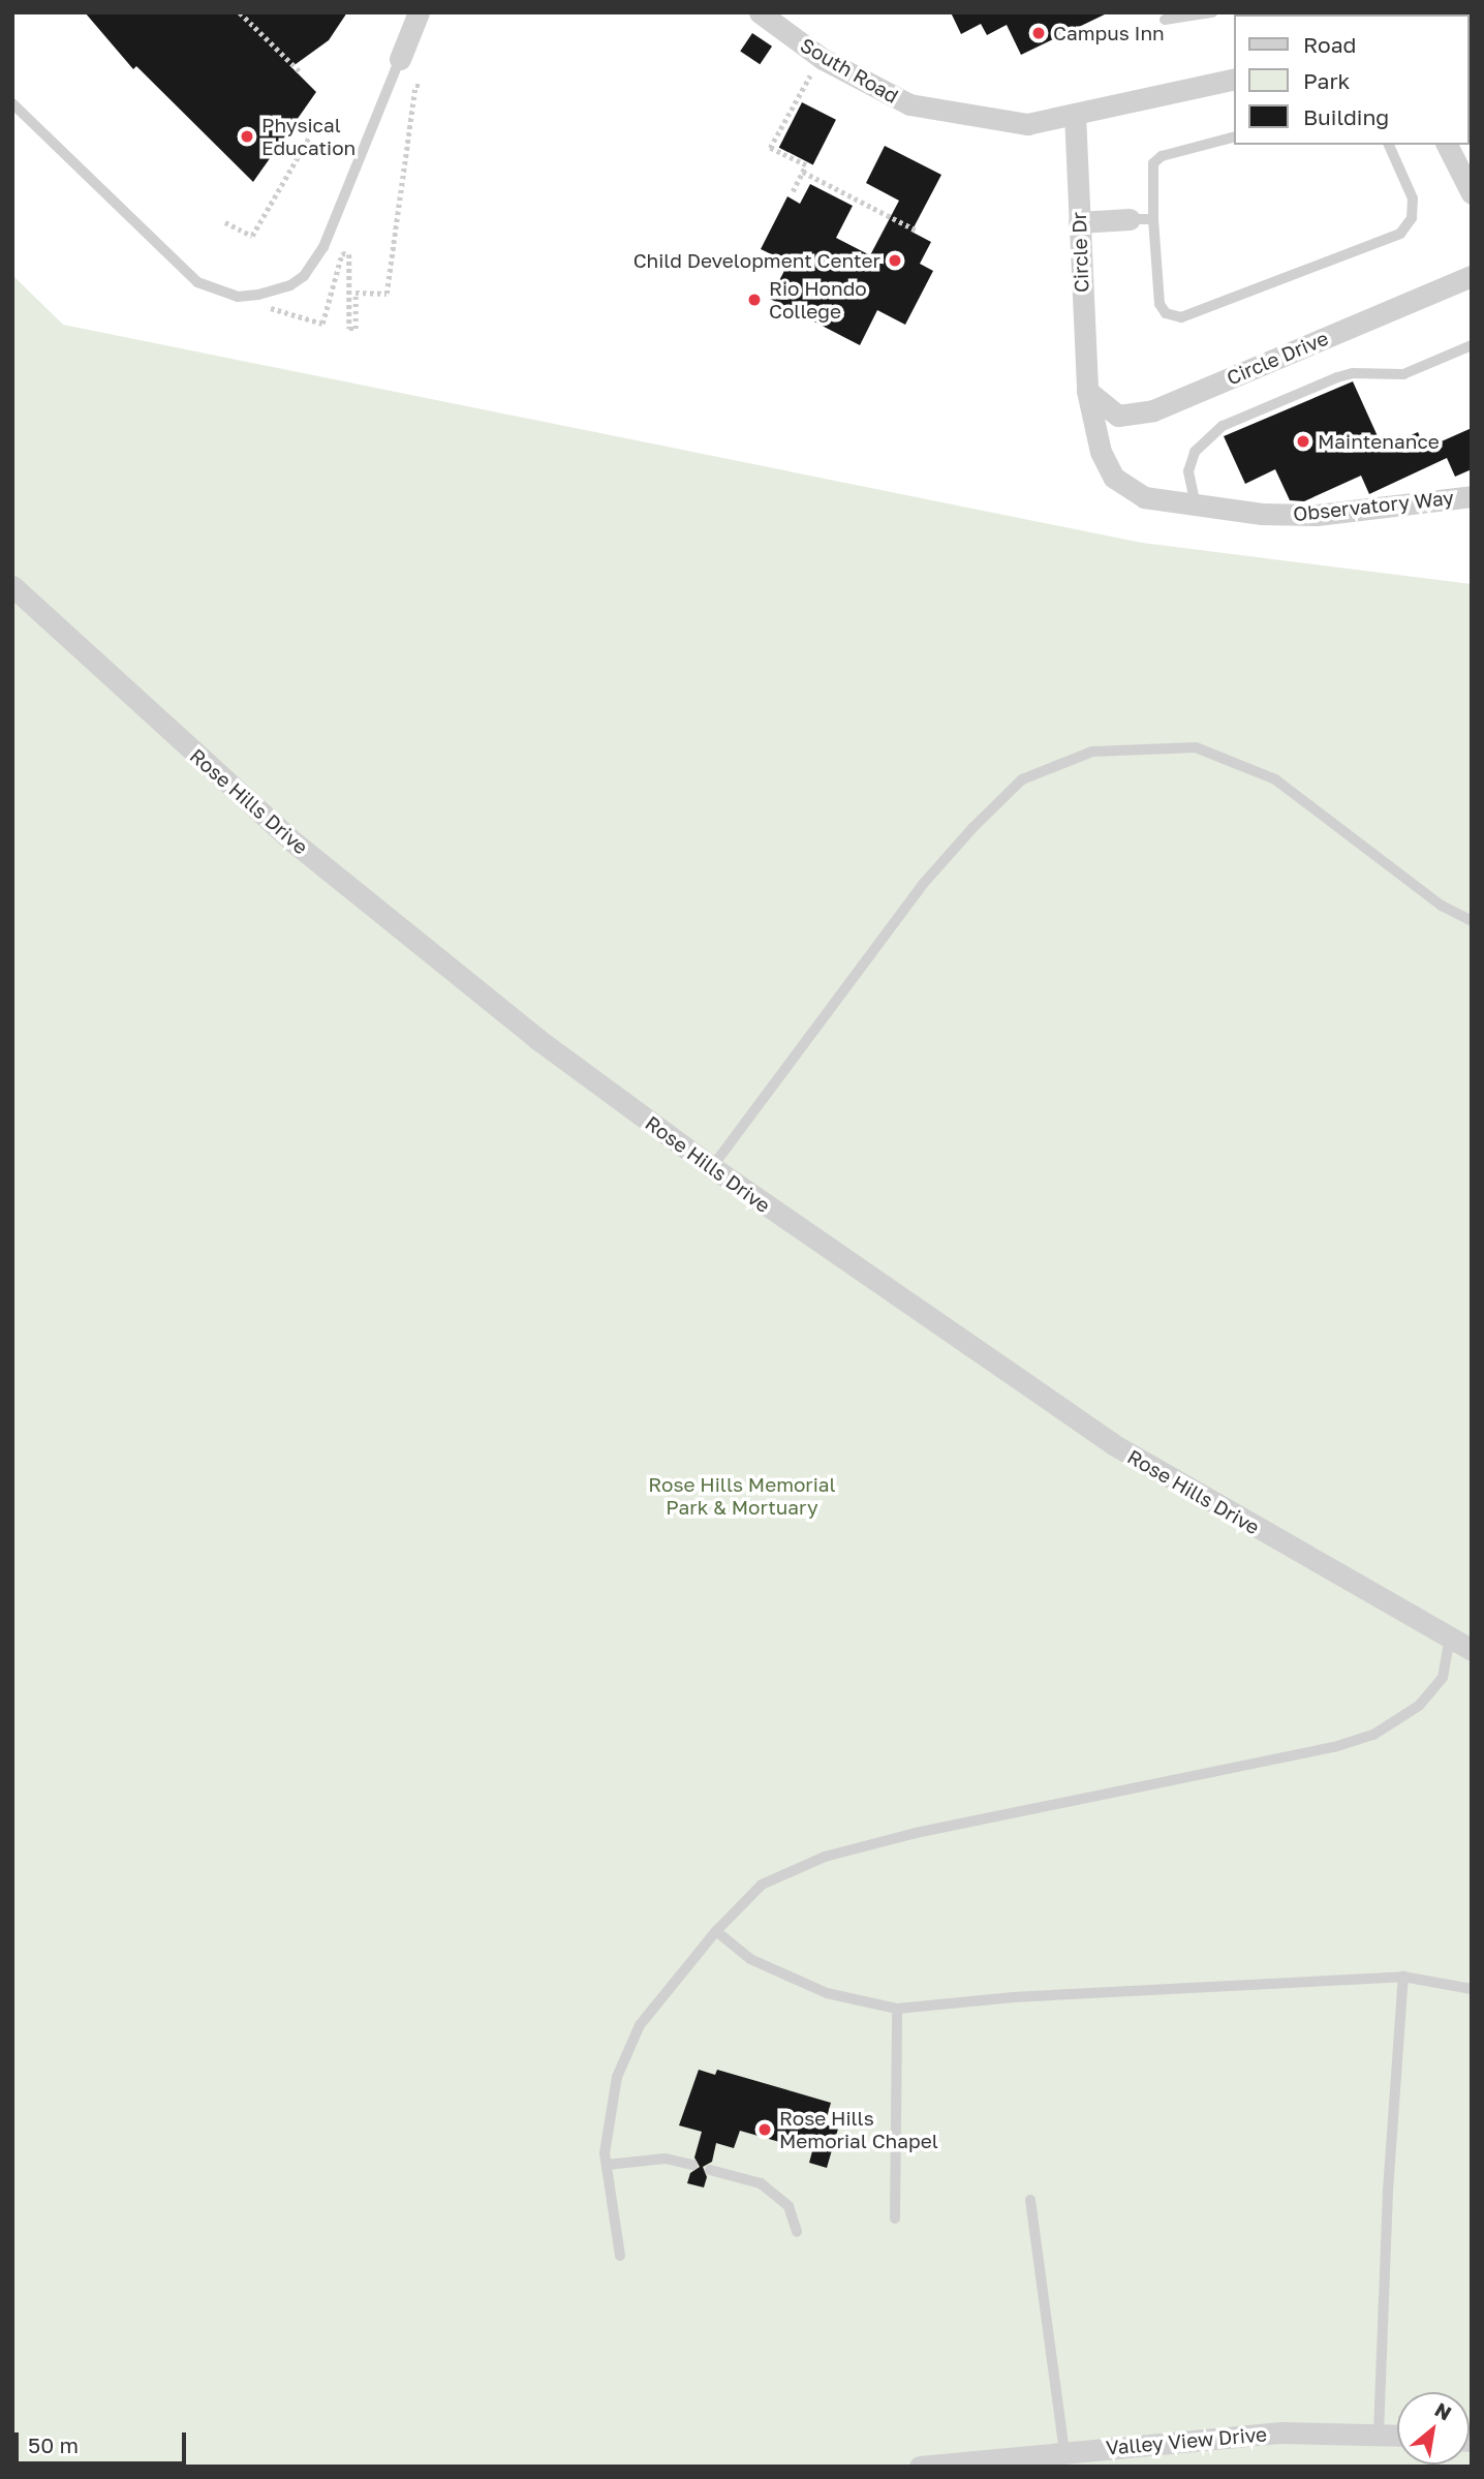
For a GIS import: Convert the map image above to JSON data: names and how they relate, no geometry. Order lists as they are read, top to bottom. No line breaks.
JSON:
{"streets":{"street":["South Road","Circle Dr","Circle Drive","Observatory Way","Rose Hills Drive","Valley View Drive"]},"crossings":[["South Road","Circle Dr"],["Circle Dr","Circle Drive"],["Circle Dr","Observatory Way"],["Circle Drive","Observatory Way"]],"parks":["Rose Hills Memorial Park & Mortuary"],"places":["Campus Inn","Physical Education","Child Development Center","Rio Hondo College","Maintenance","Rose Hills Memorial Chapel"],"legend":["Road","Park","Building"],"scale_bar":"50 m","north":"top right"}
